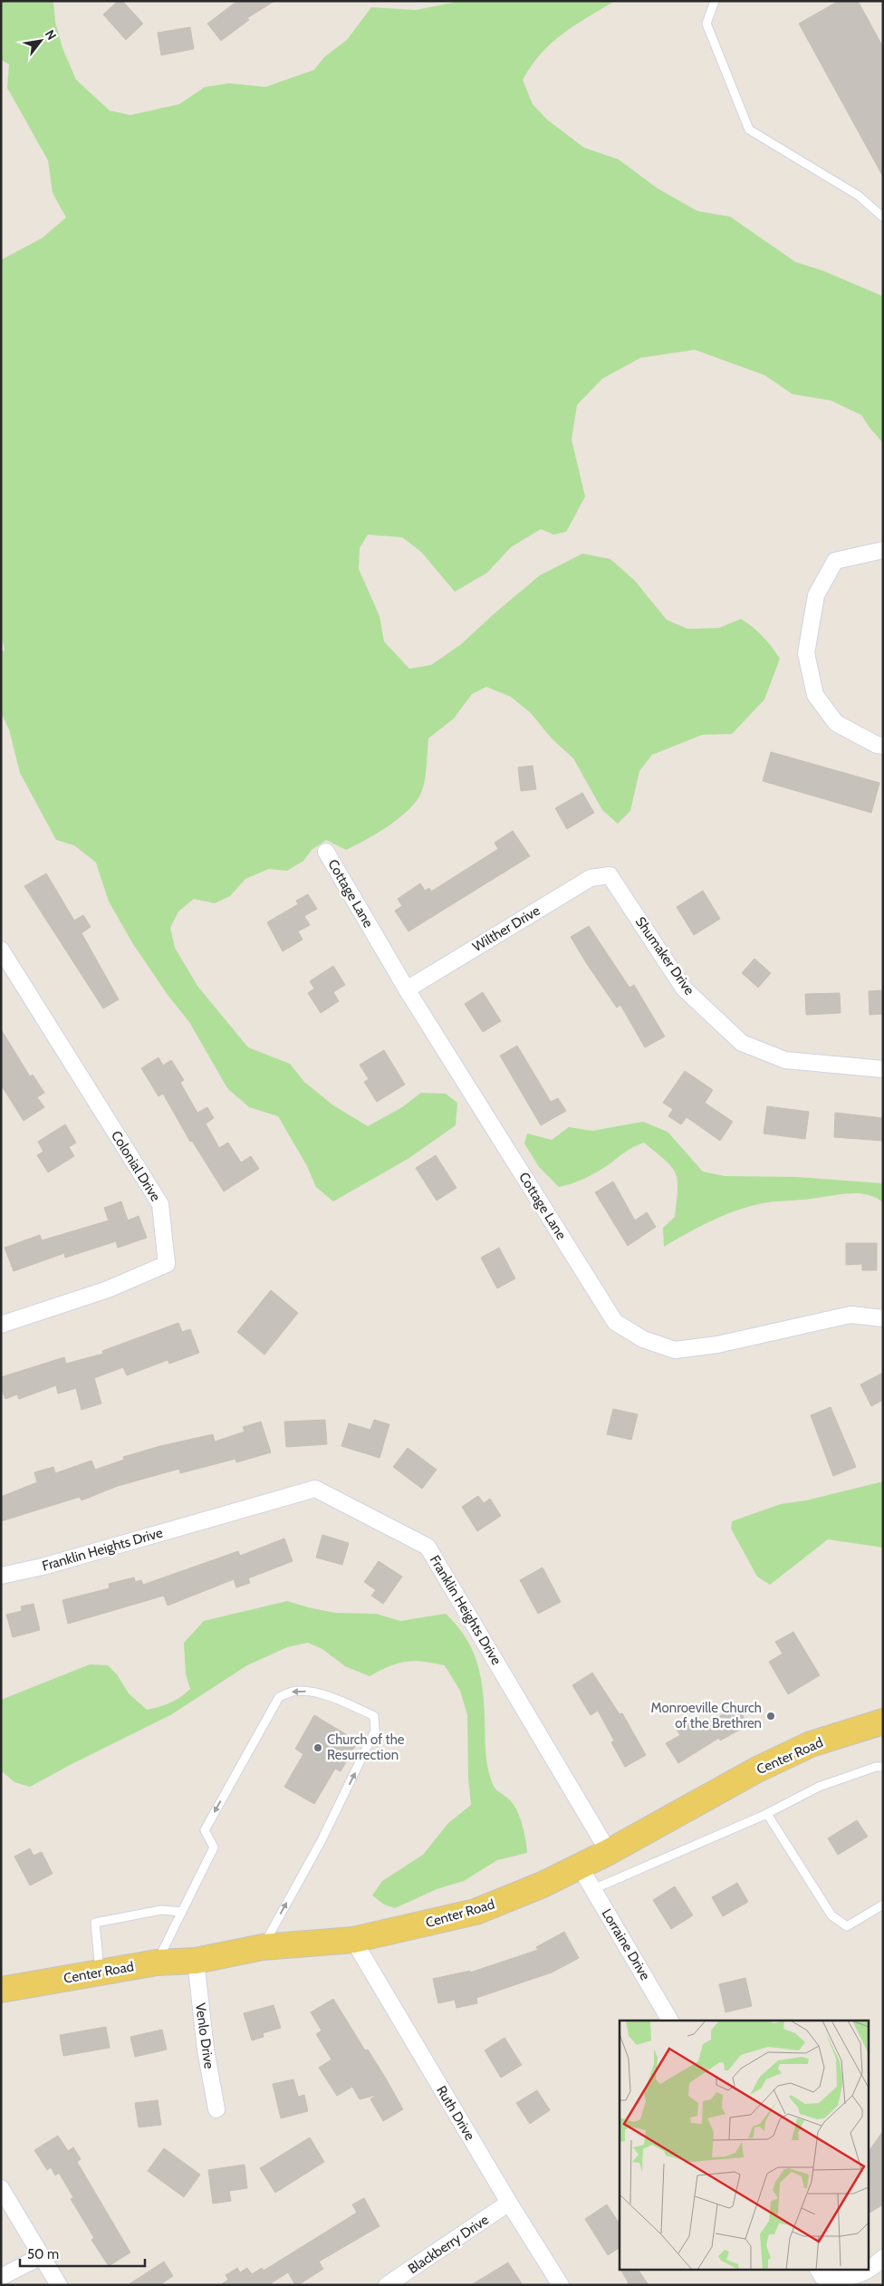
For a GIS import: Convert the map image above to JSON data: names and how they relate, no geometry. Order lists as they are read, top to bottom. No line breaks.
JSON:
{"streets":{"main road":["Center Road"],"street":["Cottage Lane","Wilther Drive","Shumaker Drive","Colonial Drive","Franklin Heights Drive","Lorraine Drive","Venlo Drive","Ruth Drive","Blackberry Drive"]},"crossings":[["Cottage Lane","Wilther Drive"],["Wilther Drive","Shumaker Drive"],["Franklin Heights Drive","Center Road"],["Center Road","Lorraine Drive"],["Center Road","Venlo Drive"],["Center Road","Ruth Drive"],["Ruth Drive","Blackberry Drive"]],"places":["Monroeville Church of the Brethren","Church of the Resurrection"],"scale_bar":"50 m","north":"top right"}
